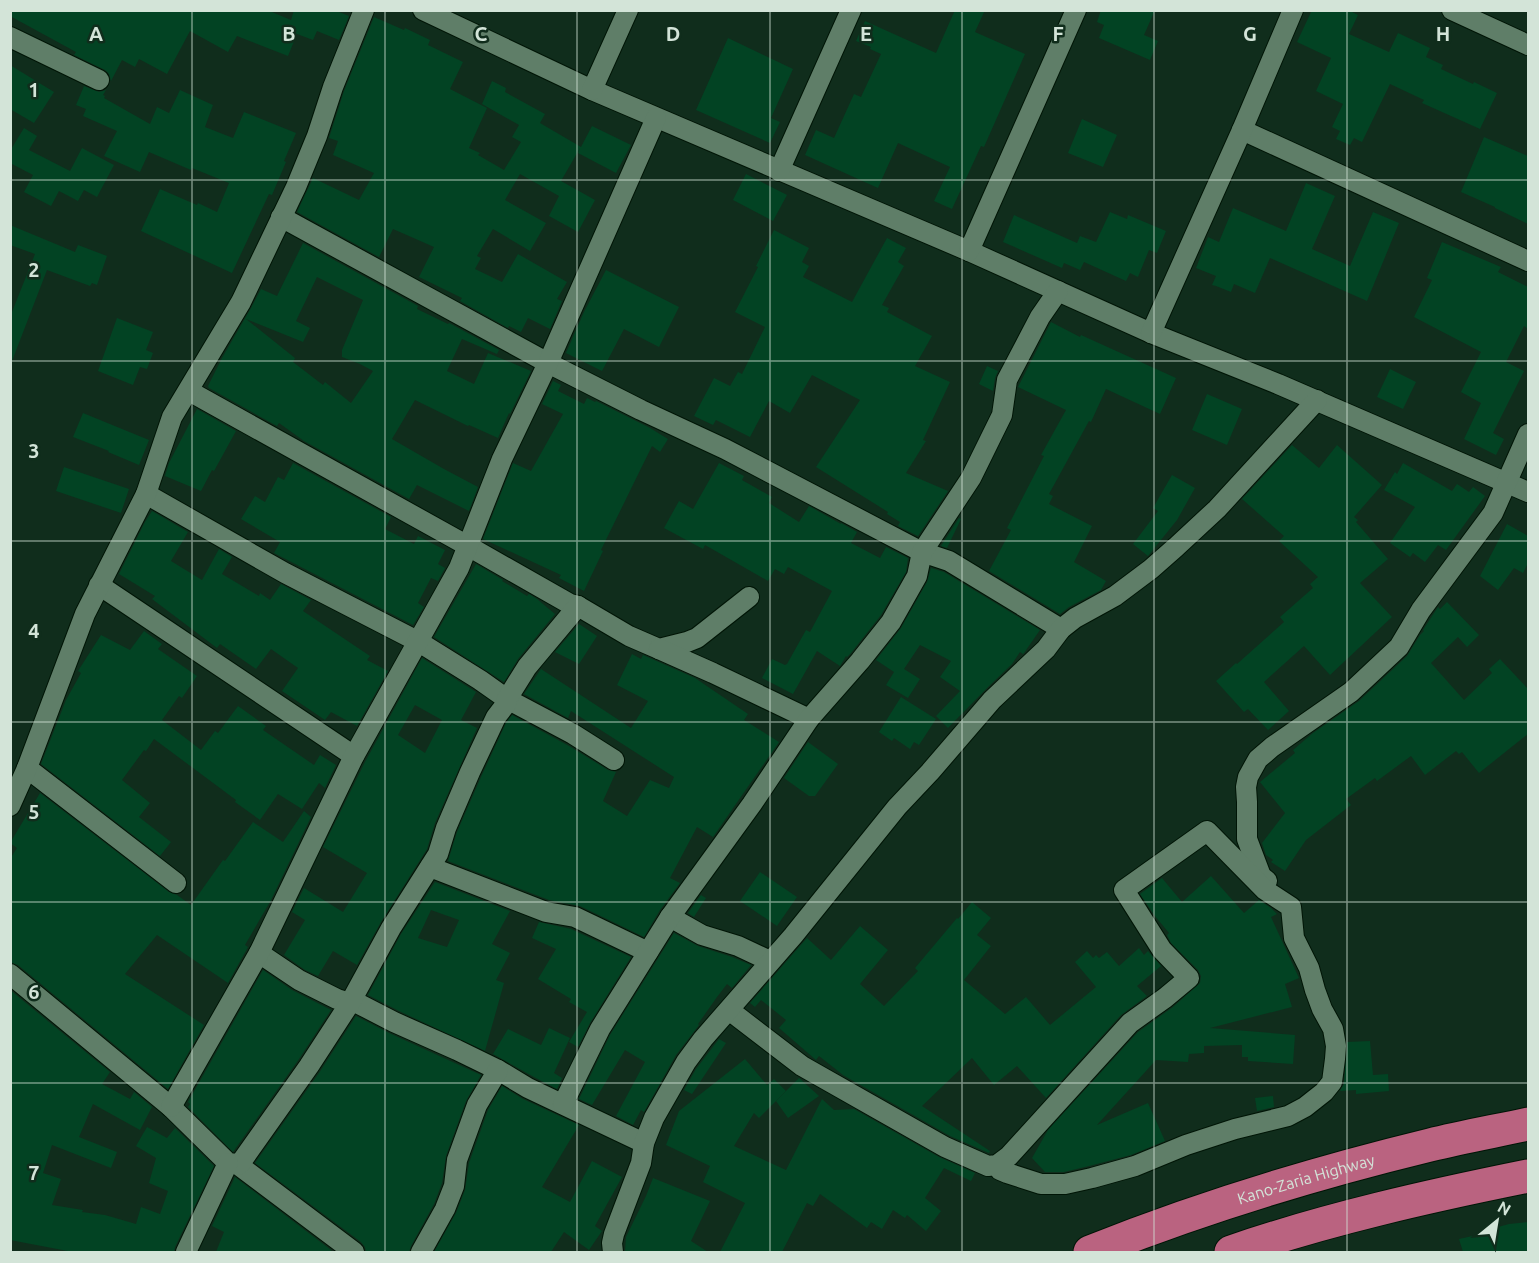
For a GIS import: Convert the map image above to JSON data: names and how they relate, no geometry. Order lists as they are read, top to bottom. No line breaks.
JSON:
{"streets":{"highway":["Kano-Zaria Highway"]},"north":"top right","grid":{"columns":["A","B","C","D","E","F","G","H"],"rows":["1","2","3","4","5","6","7"]}}
